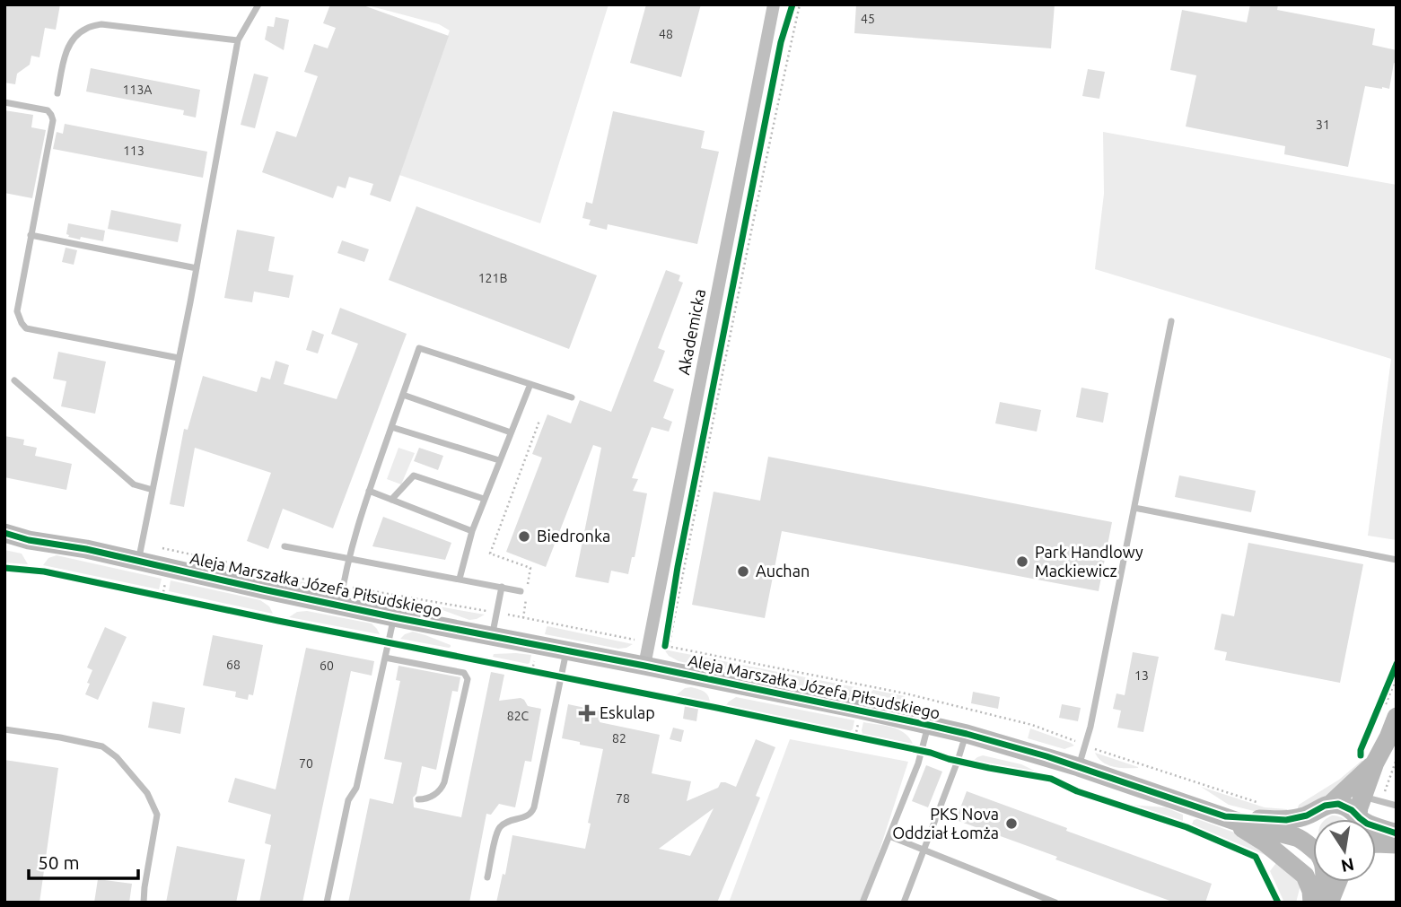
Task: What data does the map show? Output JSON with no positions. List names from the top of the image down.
{
  "streets": {
    "street": ["Akademicka", "Aleja Marszałka Józefa Piłsudskiego"]
  },
  "crossings": [
    ["Akademicka", "Aleja Marszałka Józefa Piłsudskiego"]
  ],
  "places": {
    "other": [
      "Biedronka",
      "Park Handlowy Mackiewicz",
      "Auchan",
      "PKS Nova Oddział Łomża"
    ],
    "health": ["Eskulap"]
  },
  "house_numbers": [
    "45",
    "48",
    "113A",
    "31",
    "113",
    "121B",
    "68",
    "60",
    "13",
    "82C",
    "82",
    "70",
    "78"
  ],
  "scale_bar": "50 m",
  "north": "bottom"
}
